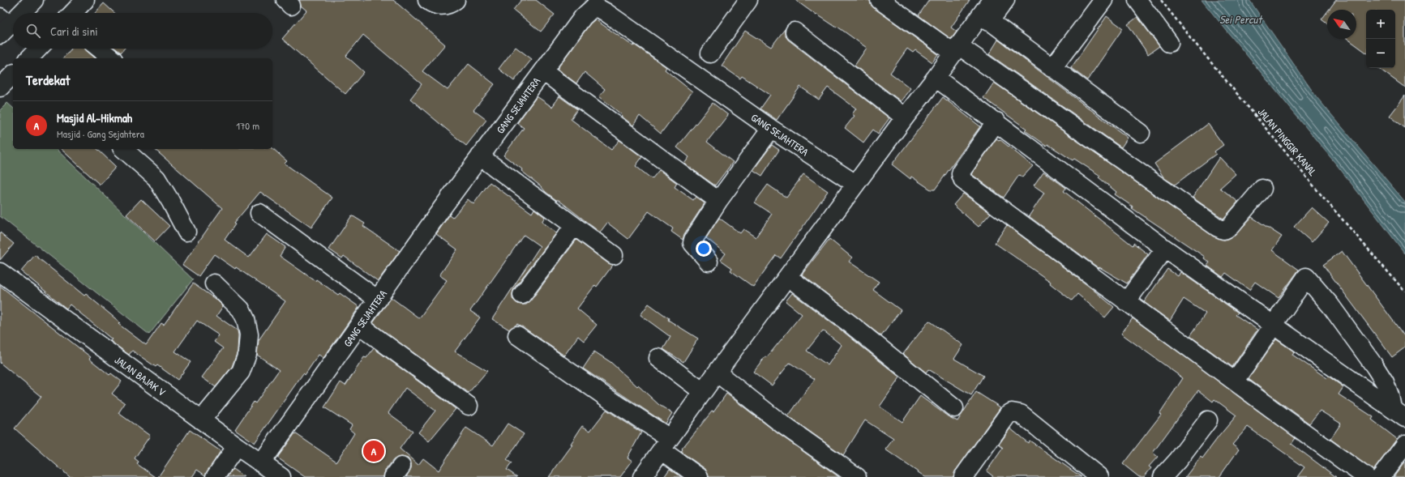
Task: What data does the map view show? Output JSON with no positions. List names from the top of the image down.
{
  "streets": {
    "main road": ["GANG SEJAHTERA", "JALAN BAJAK V"],
    "path": ["JALAN PINGGIR KANAL"]
  },
  "crossings": [
    ["GANG SEJAHTERA", "JALAN BAJAK V"]
  ],
  "water": ["Sei Percut"],
  "north": "top left",
  "page": {
    "map_buttons": ["+", "−"],
    "search": "Cari di sini",
    "heading": "Terdekat",
    "list": [
      {
        "mark": "A",
        "name": "Masjid Al-Hikmah",
        "note": "Masjid · Gang Sejahtera",
        "value": "170 m"
      }
    ],
    "pins": "A"
  }
}
